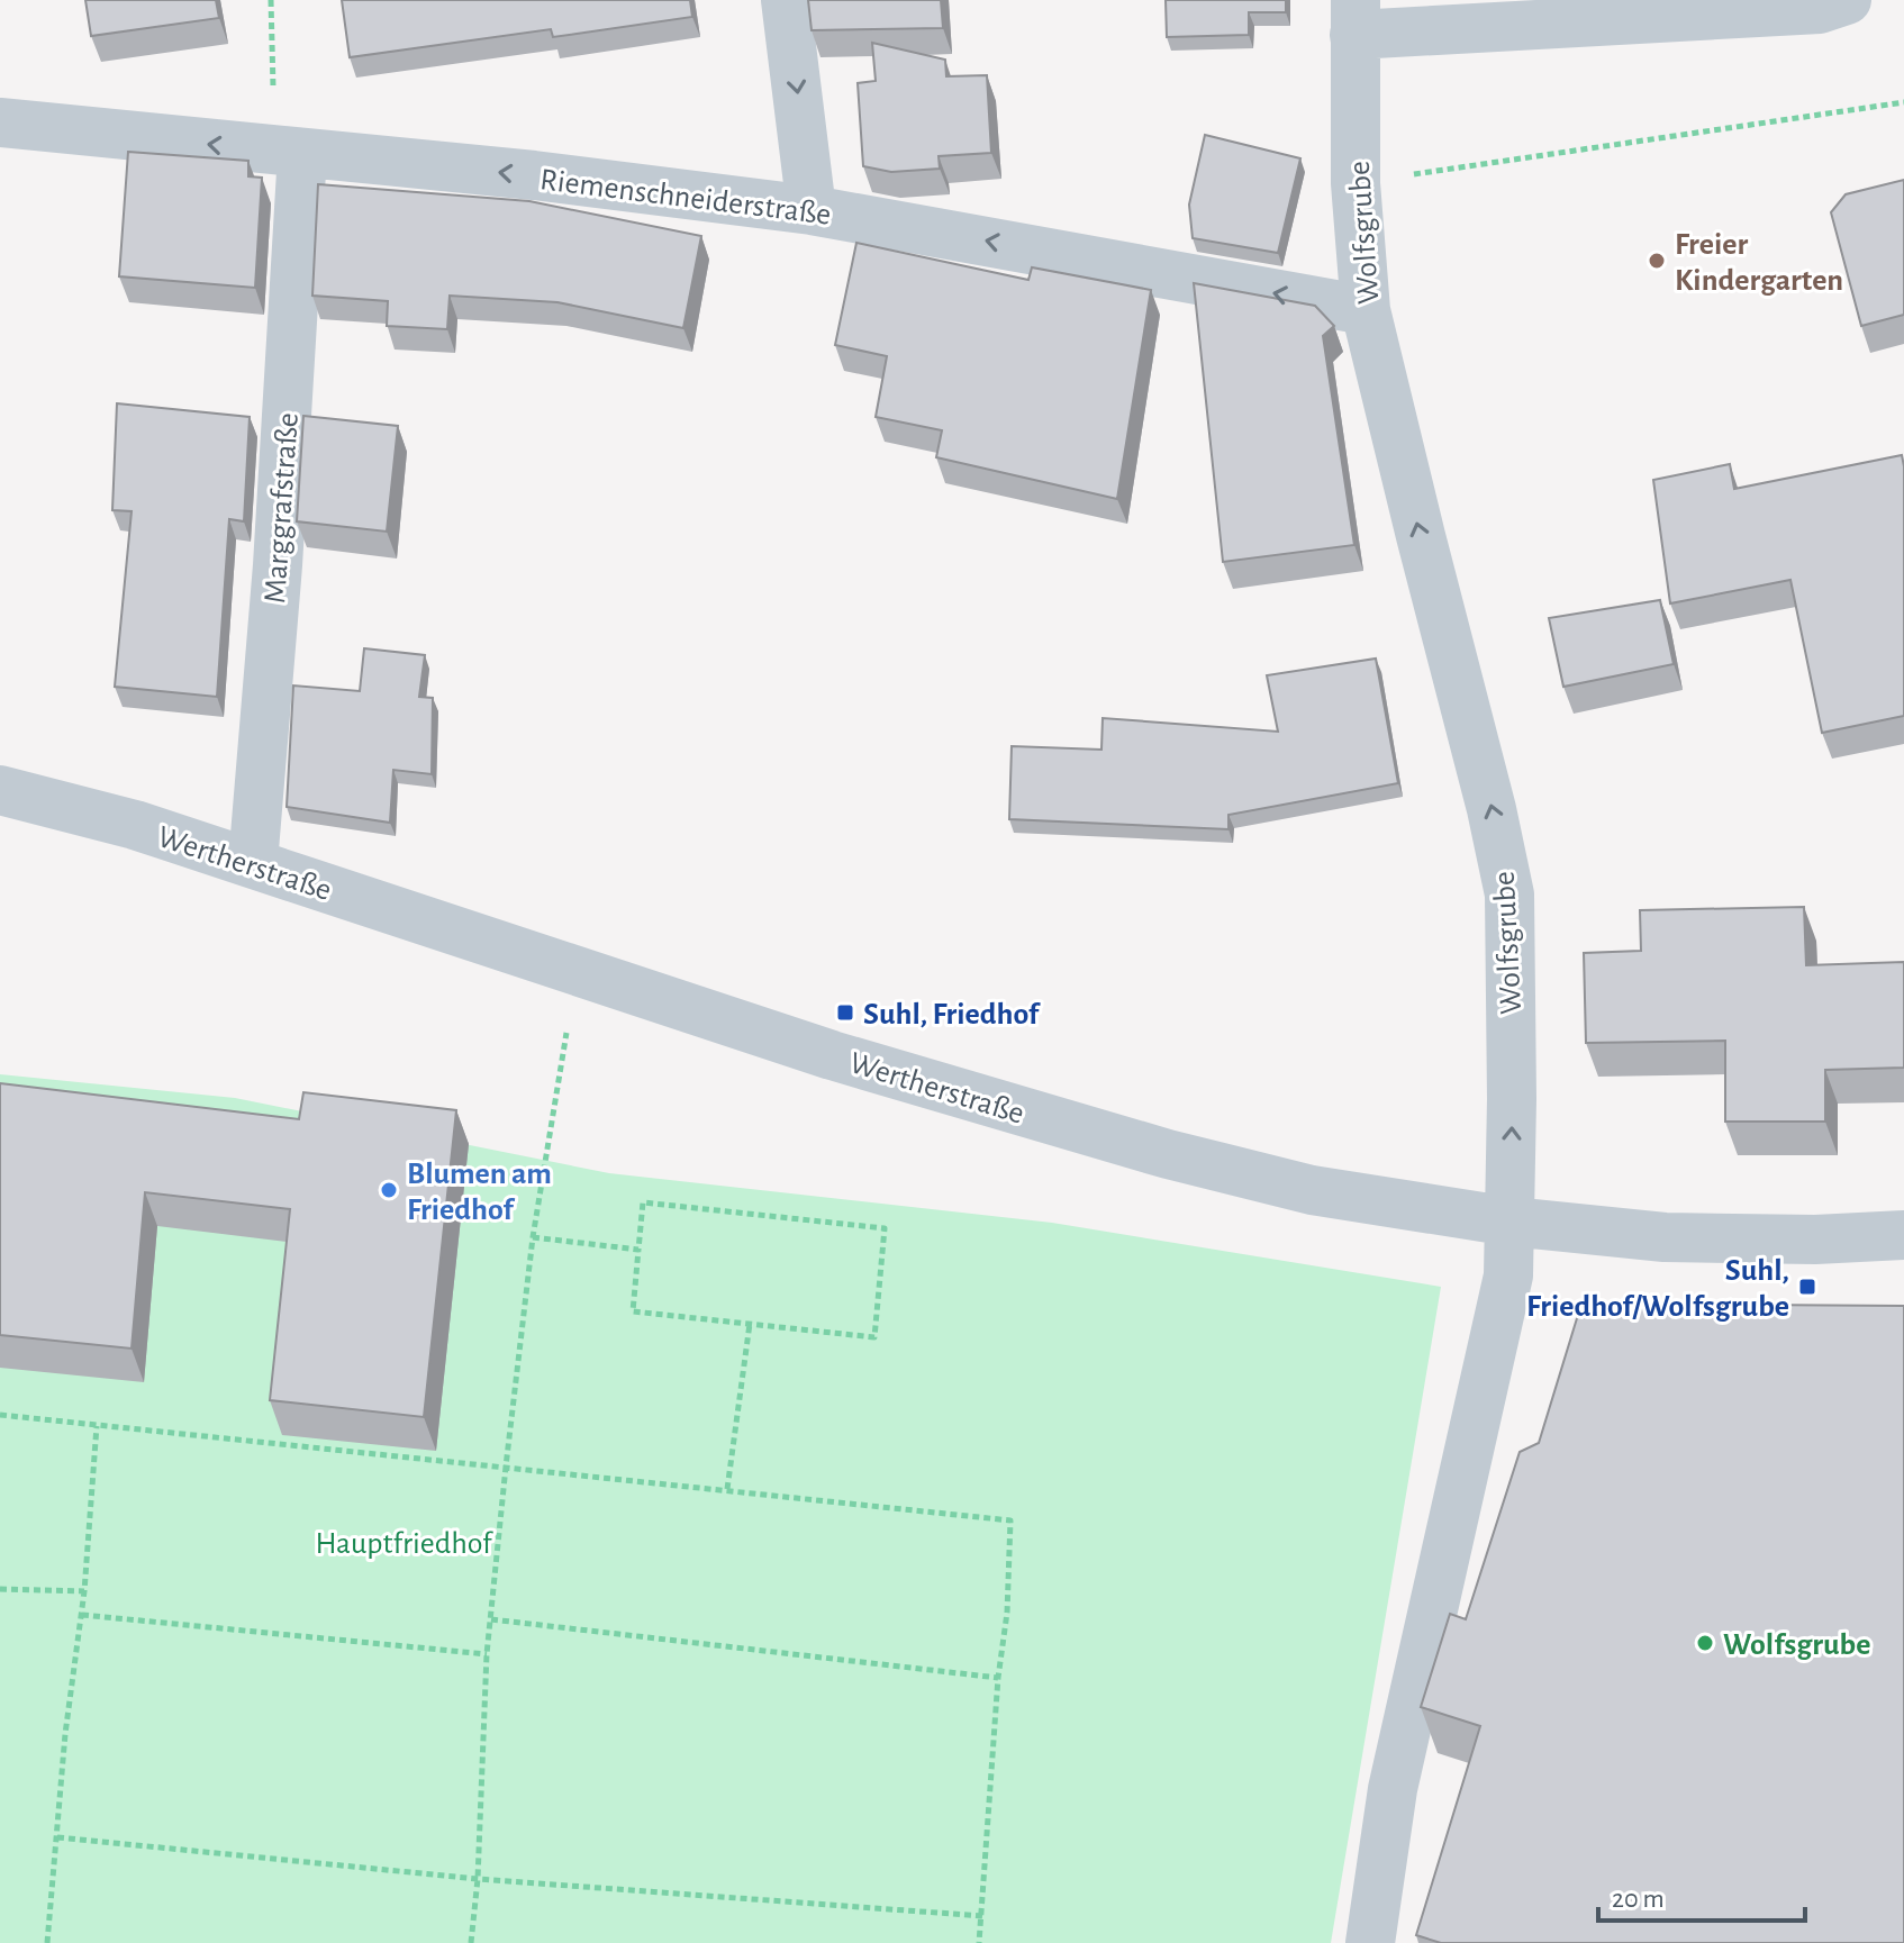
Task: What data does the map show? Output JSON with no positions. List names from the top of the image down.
{
  "streets": {
    "street": [
      "Riemenschneiderstraße",
      "Wolfsgrube",
      "Marggrafstraße",
      "Wertherstraße"
    ]
  },
  "crossings": [
    ["Riemenschneiderstraße", "Wolfsgrube"],
    ["Riemenschneiderstraße", "Marggrafstraße"],
    ["Wolfsgrube", "Wertherstraße"],
    ["Marggrafstraße", "Wertherstraße"]
  ],
  "one_way": ["Riemenschneiderstraße", "Wolfsgrube"],
  "parks": ["Hauptfriedhof"],
  "places": {
    "other": ["Freier Kindergarten", "Blumen am Friedhof", "Wolfsgrube"],
    "transit": ["Suhl, Friedhof", "Suhl, Friedhof/Wolfsgrube"]
  },
  "scale_bar": "20 m"
}
